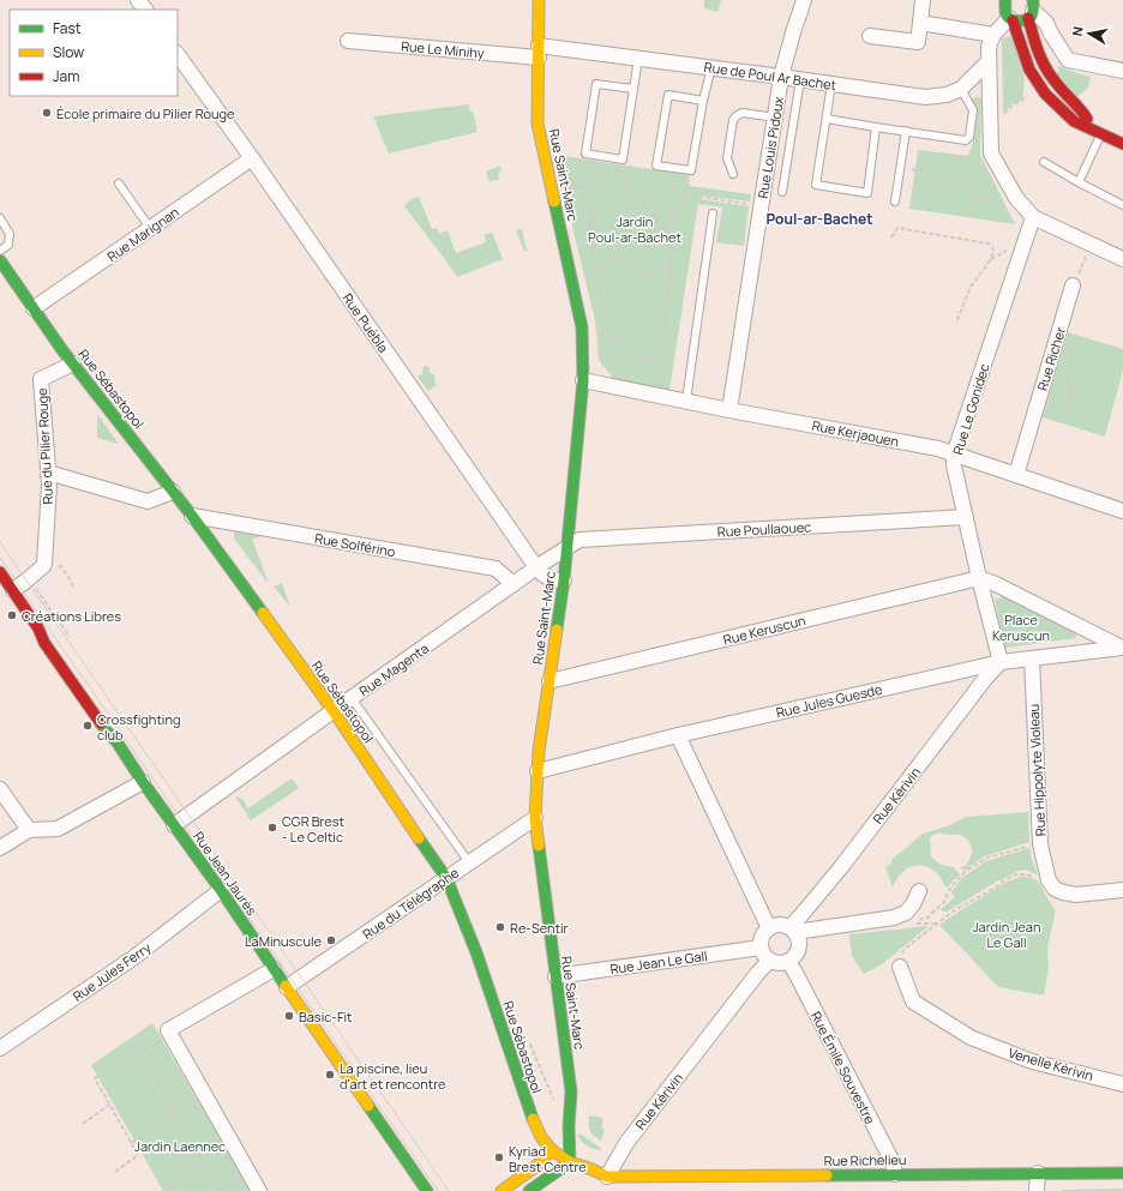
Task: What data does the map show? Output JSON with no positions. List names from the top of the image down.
{
  "streets": {
    "street": [
      "Rue Le Minihy",
      "Rue de Poul Ar Bachet",
      "Rue Louis Pidoux",
      "Rue Saint-Marc",
      "Rue Marignan",
      "Rue Puébla",
      "Rue Richer",
      "Rue Sébastopol",
      "Rue Le Gonidec",
      "Rue Kerjaouen",
      "Rue du Pilier Rouge",
      "Rue Poullaouec",
      "Rue Solférino",
      "Rue Keruscun",
      "Rue Magenta",
      "Rue Jules Guesde",
      "Rue Hippolyte Violeau",
      "Rue Kérivin",
      "Rue Jean Jaurès",
      "Rue du Télégraphe",
      "Rue Jean Le Gall",
      "Rue Jules Ferry",
      "Venelle Kérivin",
      "Rue Émile Souvestre",
      "Rue Richelieu"
    ]
  },
  "crossings": [
    ["Rue Le Minihy", "Rue de Poul Ar Bachet"],
    ["Rue Le Minihy", "Rue Saint-Marc"],
    ["Rue de Poul Ar Bachet", "Rue Louis Pidoux"],
    ["Rue de Poul Ar Bachet", "Rue Saint-Marc"],
    ["Rue Louis Pidoux", "Rue Kerjaouen"],
    ["Rue Saint-Marc", "Rue Puébla"],
    ["Rue Saint-Marc", "Rue Sébastopol"],
    ["Rue Saint-Marc", "Rue Kerjaouen"],
    ["Rue Saint-Marc", "Rue Poullaouec"],
    ["Rue Saint-Marc", "Rue Keruscun"],
    ["Rue Saint-Marc", "Rue Magenta"],
    ["Rue Saint-Marc", "Rue Jules Guesde"],
    ["Rue Saint-Marc", "Rue du Télégraphe"],
    ["Rue Saint-Marc", "Rue Jean Le Gall"],
    ["Rue Marignan", "Rue Puébla"],
    ["Rue Marignan", "Rue Sébastopol"],
    ["Rue Puébla", "Rue Magenta"],
    ["Rue Richer", "Rue Kerjaouen"],
    ["Rue Sébastopol", "Rue du Pilier Rouge"],
    ["Rue Sébastopol", "Rue Solférino"],
    ["Rue Sébastopol", "Rue Magenta"],
    ["Rue Sébastopol", "Rue Kérivin"],
    ["Rue Sébastopol", "Rue du Télégraphe"],
    ["Rue Sébastopol", "Rue Richelieu"],
    ["Rue Le Gonidec", "Rue Kerjaouen"],
    ["Rue Le Gonidec", "Rue Poullaouec"],
    ["Rue Le Gonidec", "Rue Keruscun"],
    ["Rue Le Gonidec", "Rue Jules Guesde"],
    ["Rue Le Gonidec", "Rue Kérivin"],
    ["Rue du Pilier Rouge", "Rue Jean Jaurès"],
    ["Rue Poullaouec", "Rue Magenta"],
    ["Rue Solférino", "Rue Magenta"],
    ["Rue Magenta", "Rue Jean Jaurès"],
    ["Rue Jules Guesde", "Rue Hippolyte Violeau"],
    ["Rue Jules Guesde", "Rue Kérivin"],
    ["Rue Kérivin", "Rue Jean Le Gall"],
    ["Rue Kérivin", "Rue Émile Souvestre"],
    ["Rue Kérivin", "Rue Richelieu"],
    ["Rue Jean Jaurès", "Rue du Télégraphe"],
    ["Rue Jean Jaurès", "Rue Jules Ferry"],
    ["Rue Jean Le Gall", "Rue Émile Souvestre"],
    ["Rue Émile Souvestre", "Rue Richelieu"]
  ],
  "districts": ["Poul-ar-Bachet"],
  "parks": [
    "Jardin Poul-ar-Bachet",
    "Place Keruscun",
    "Jardin Jean Le Gall",
    "Jardin Laennec"
  ],
  "places": [
    "École primaire du Pilier Rouge",
    "Créations Libres",
    "Crossfighting club",
    "CGR Brest - Le Celtic",
    "Re-Sentir",
    "LaMinuscule",
    "Basic-Fit",
    "La piscine, lieu d'art et rencontre",
    "Kyriad Brest Centre"
  ],
  "legend": ["Fast", "Slow", "Jam"],
  "north": "left"
}
